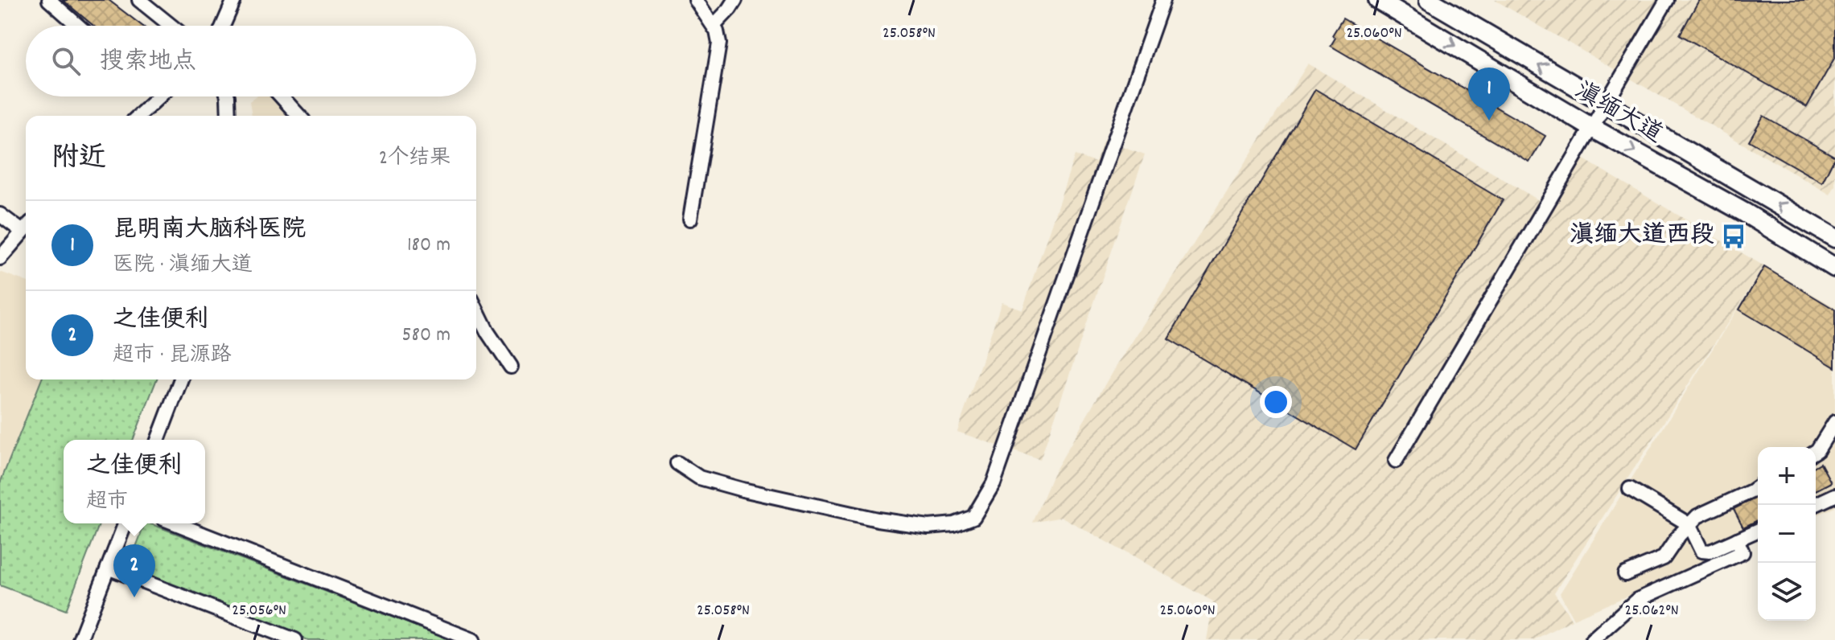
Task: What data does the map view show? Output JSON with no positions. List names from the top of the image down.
{
  "streets": {
    "main road": ["滇缅大道"]
  },
  "places": {
    "bus stop": ["滇缅大道西段"]
  },
  "page": {
    "search": "搜索地点",
    "pins": ["1", "2"],
    "heading": ["附近", "2个结果"],
    "list": [
      {
        "mark": "1",
        "name": "昆明南大脑科医院",
        "note": "医院 · 滇缅大道",
        "value": "180 m"
      },
      {
        "mark": "2",
        "name": "之佳便利",
        "note": "超市 · 昆源路",
        "value": "580 m"
      }
    ],
    "popup": ["之佳便利", "超市"],
    "map_buttons": ["+", "−"]
  },
  "coordinates": [
    "25.058°N",
    "25.060°N",
    "25.056°N",
    "25.062°N"
  ]
}
